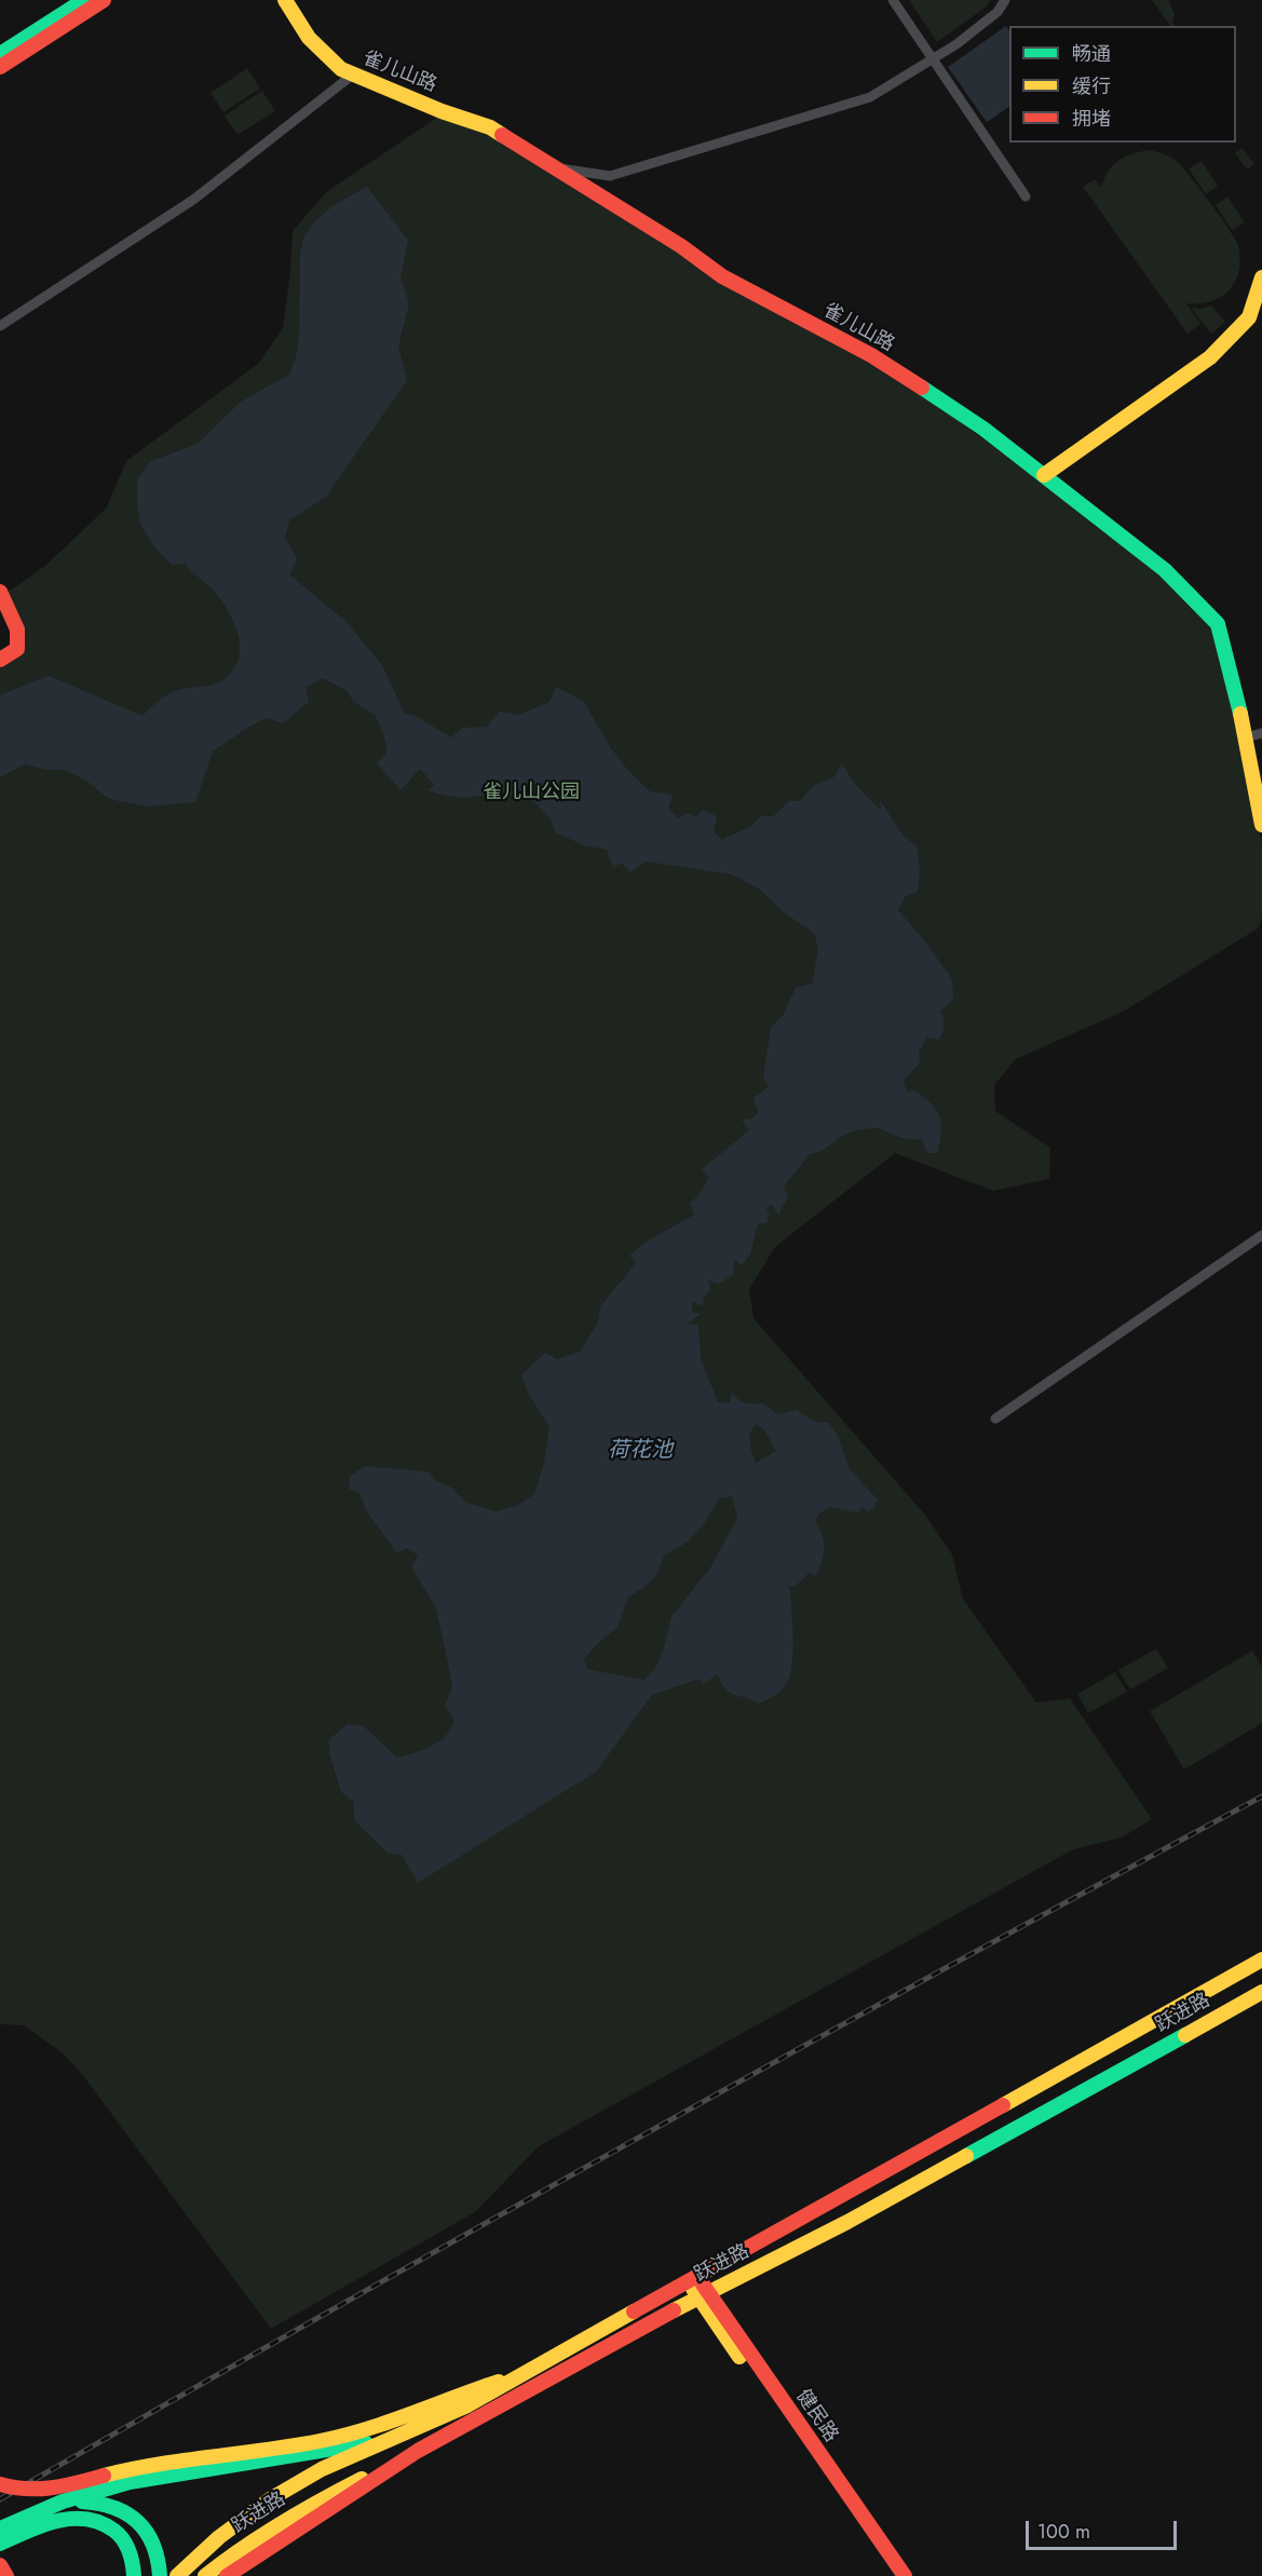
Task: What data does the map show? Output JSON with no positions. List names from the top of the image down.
{
  "streets": {
    "main road": ["雀儿山路", "跃进路", "健民路"]
  },
  "crossings": [
    ["跃进路", "健民路"]
  ],
  "water": ["荷花池"],
  "parks": ["雀儿山公园"],
  "legend": ["畅通", "缓行", "拥堵"],
  "scale_bar": "100 m"
}
